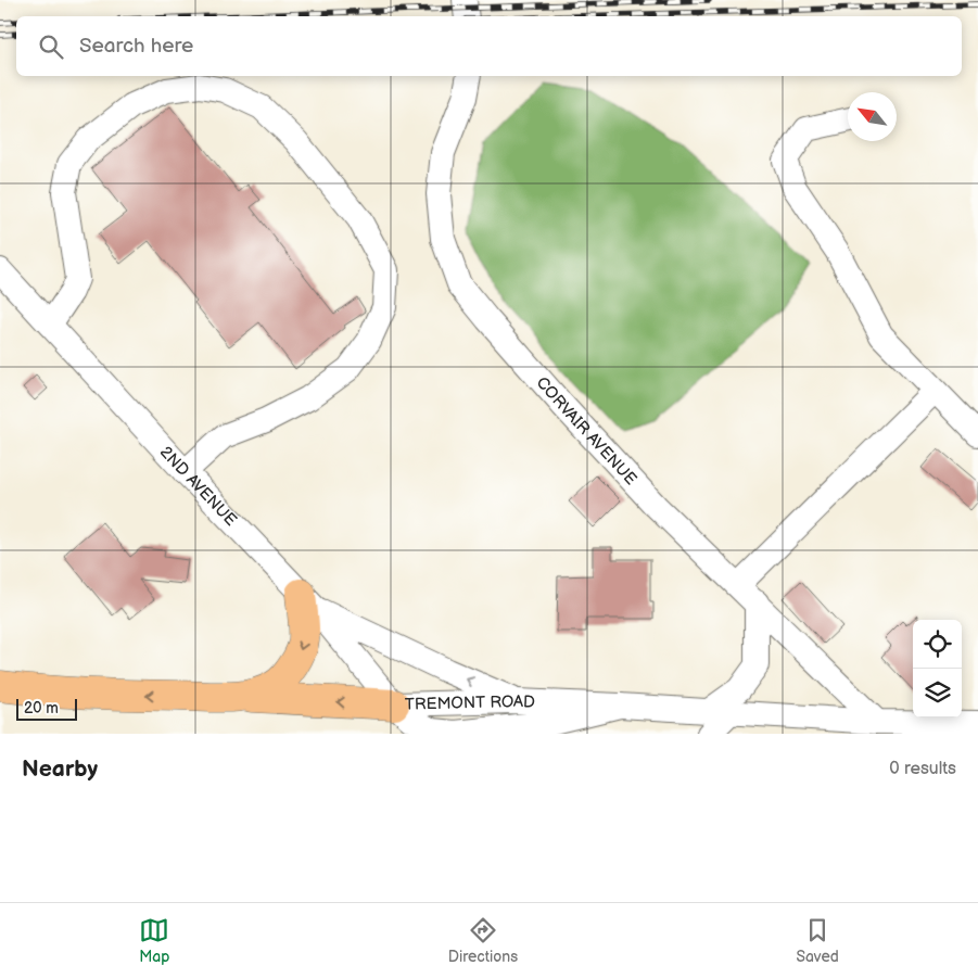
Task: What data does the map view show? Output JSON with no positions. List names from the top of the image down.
{
  "streets": {
    "street": ["CORVAIR AVENUE", "2ND AVENUE", "TREMONT ROAD"]
  },
  "crossings": [
    ["CORVAIR AVENUE", "TREMONT ROAD"],
    ["2ND AVENUE", "TREMONT ROAD"]
  ],
  "scale_bar": "20 m",
  "north": "top left",
  "page": {
    "search": "Search here",
    "scale": "20 m",
    "heading": ["Nearby", "0 results"],
    "nav": ["Map", "Directions", "Saved"]
  }
}
